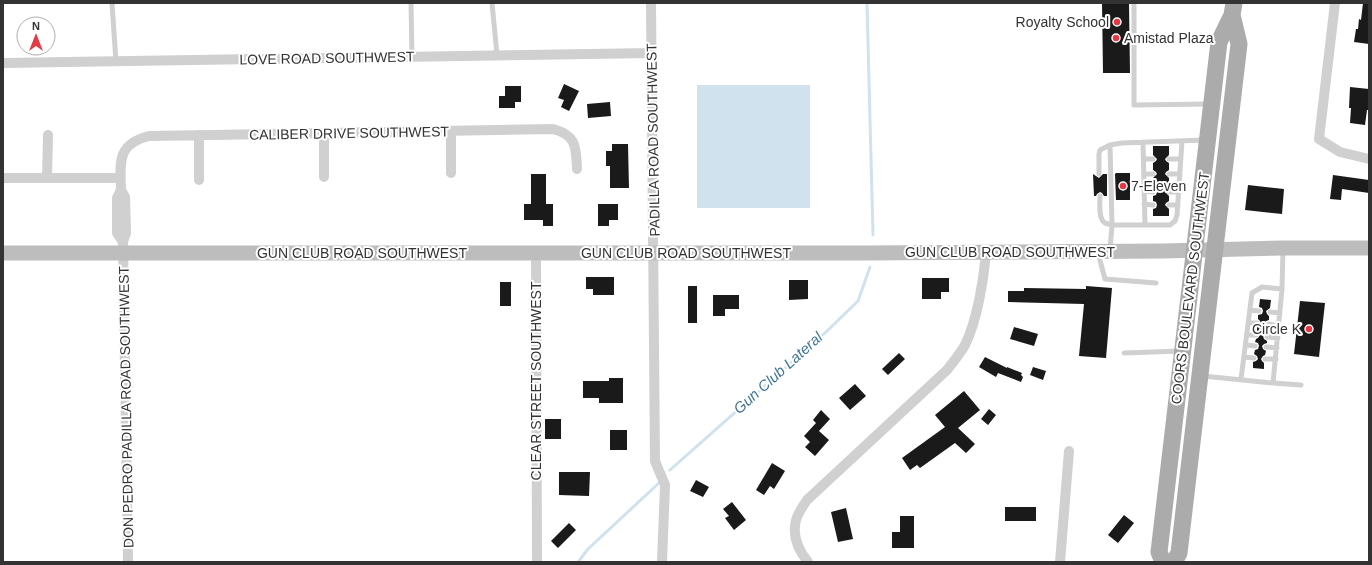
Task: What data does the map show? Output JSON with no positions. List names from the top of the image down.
{
  "streets": {
    "main road": ["COORS BOULEVARD SOUTHWEST"],
    "street": [
      "LOVE ROAD SOUTHWEST",
      "CALIBER DRIVE SOUTHWEST",
      "PADILLA ROAD SOUTHWEST",
      "GUN CLUB ROAD SOUTHWEST",
      "CLEAR STREET SOUTHWEST",
      "DON PEDRO PADILLA ROAD SOUTHWEST"
    ]
  },
  "crossings": [
    ["LOVE ROAD SOUTHWEST", "PADILLA ROAD SOUTHWEST"],
    ["CALIBER DRIVE SOUTHWEST", "GUN CLUB ROAD SOUTHWEST"],
    ["CALIBER DRIVE SOUTHWEST", "DON PEDRO PADILLA ROAD SOUTHWEST"],
    ["PADILLA ROAD SOUTHWEST", "GUN CLUB ROAD SOUTHWEST"],
    ["GUN CLUB ROAD SOUTHWEST", "COORS BOULEVARD SOUTHWEST"],
    ["GUN CLUB ROAD SOUTHWEST", "CLEAR STREET SOUTHWEST"],
    ["GUN CLUB ROAD SOUTHWEST", "DON PEDRO PADILLA ROAD SOUTHWEST"]
  ],
  "water": ["Gun Club Lateral"],
  "places": [
    "Royalty School",
    "Amistad Plaza",
    "7-Eleven",
    "Circle K"
  ],
  "north": "top"
}
